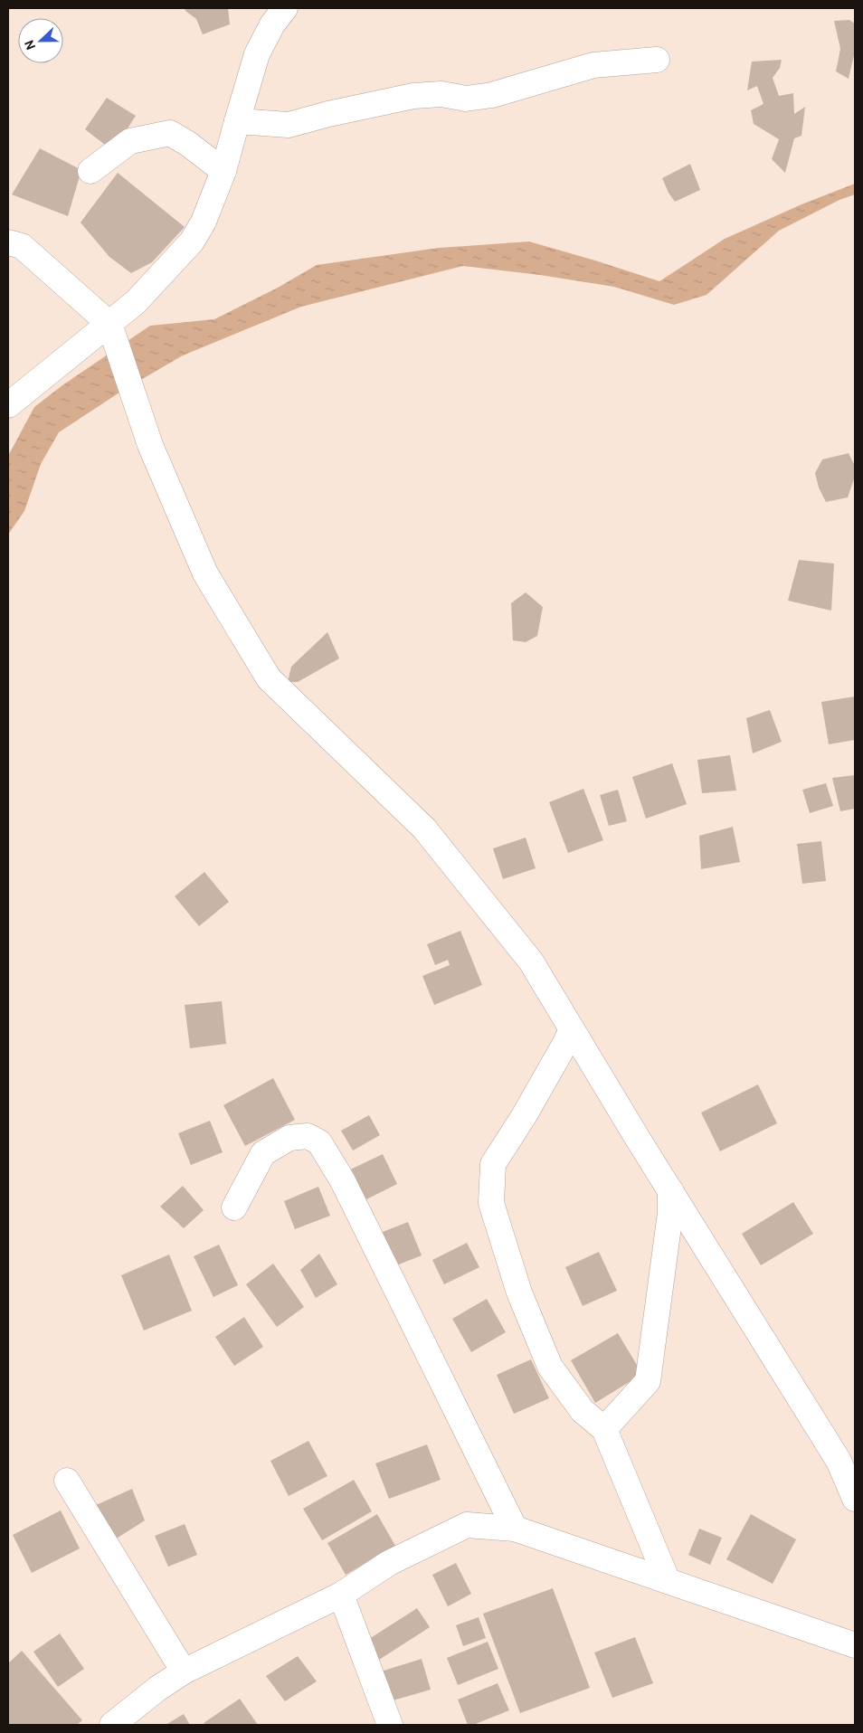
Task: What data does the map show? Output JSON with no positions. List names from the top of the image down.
{
  "north": "left"
}
